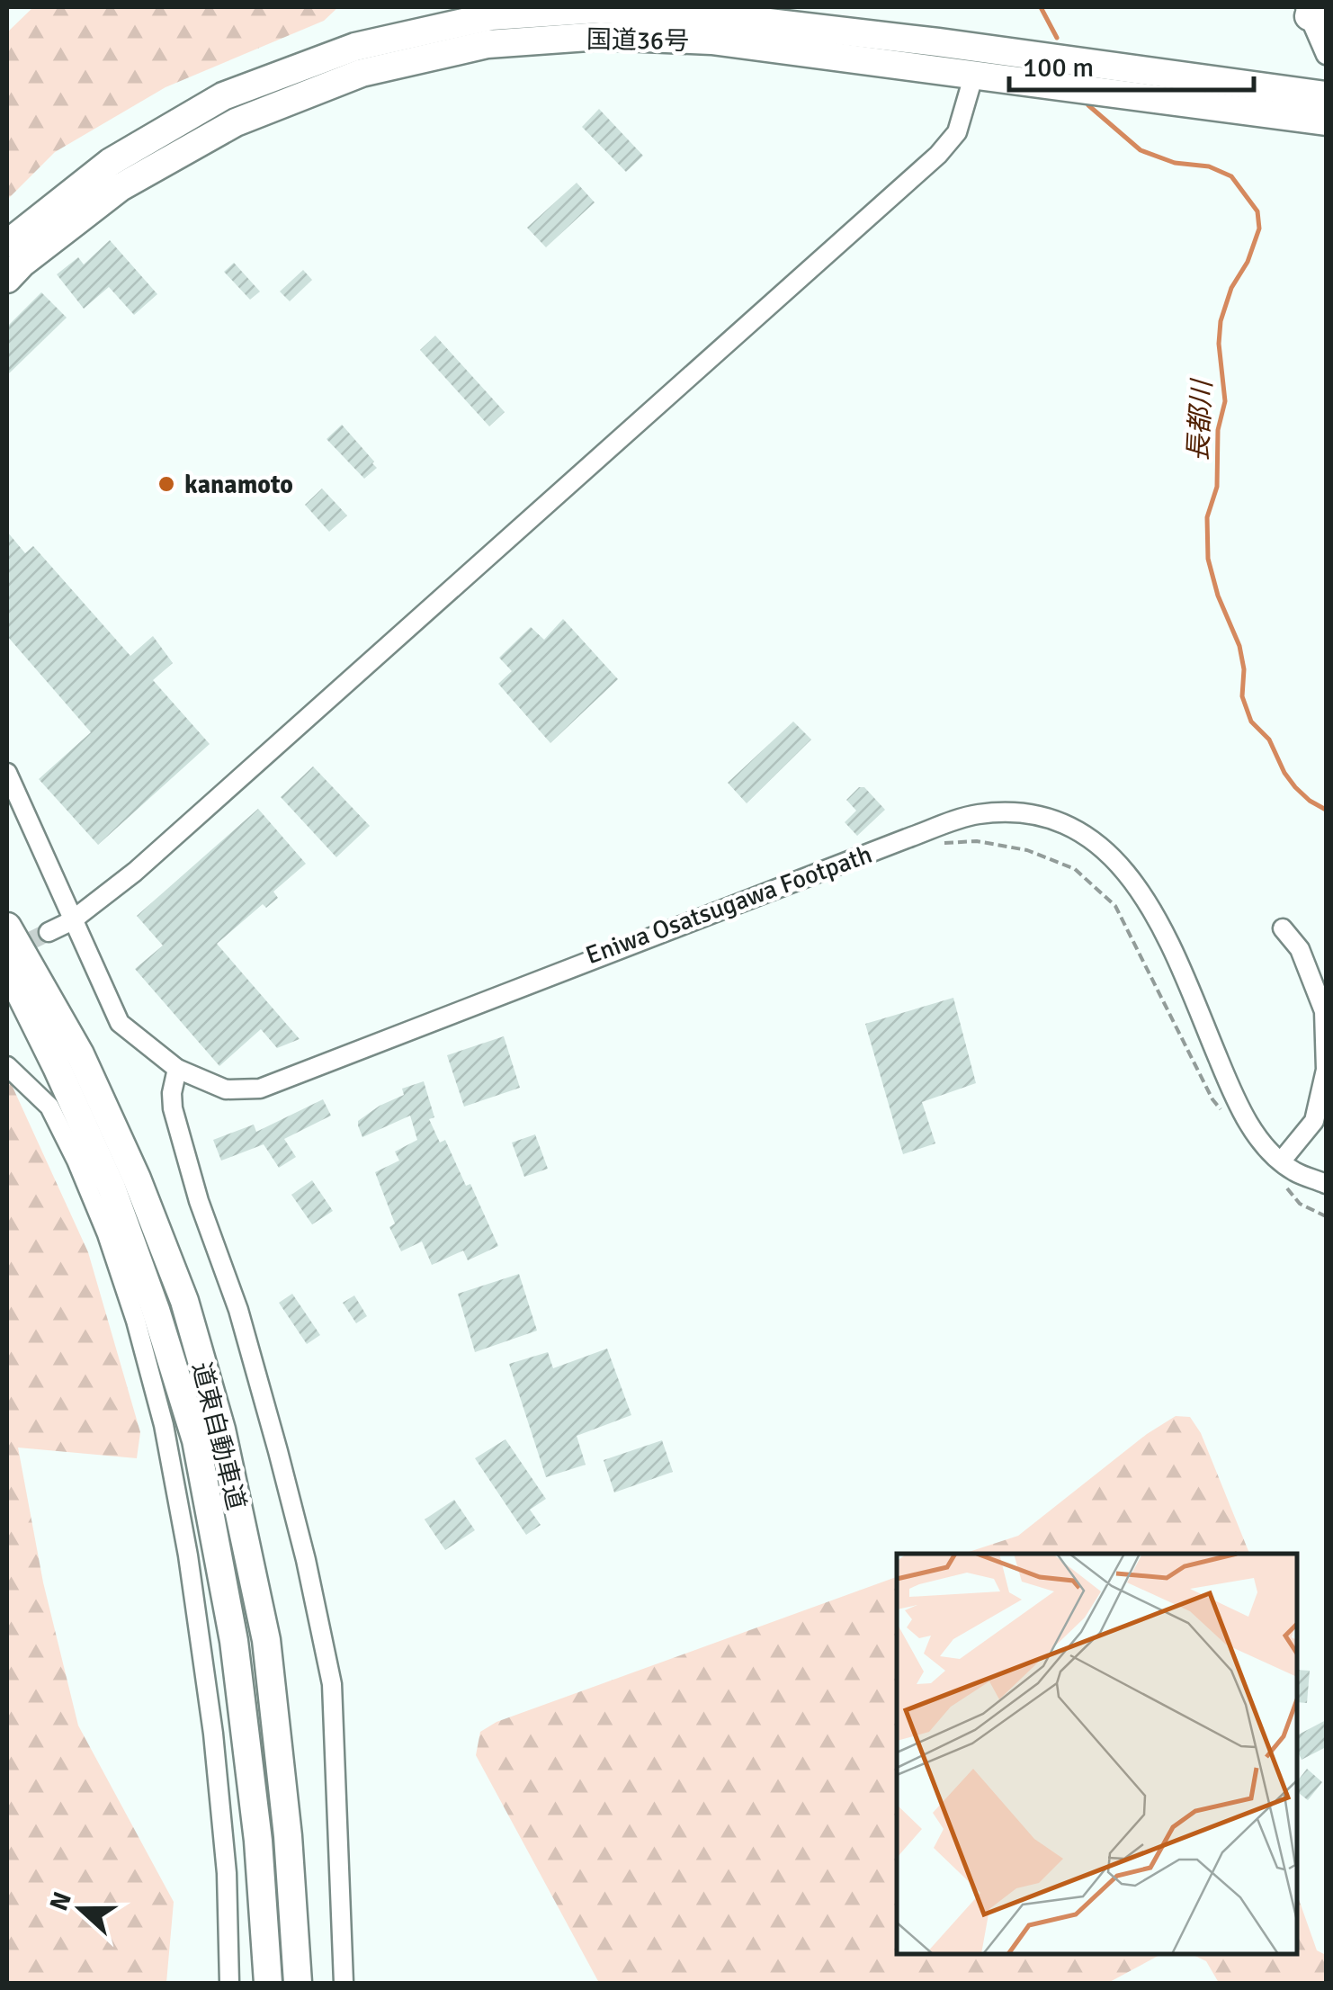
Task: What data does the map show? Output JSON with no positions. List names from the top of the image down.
{
  "streets": {
    "highway": ["国道36号", "道東自動車道"]
  },
  "water": ["長都川"],
  "places": ["kanamoto"],
  "scale_bar": "100 m",
  "north": "left"
}
